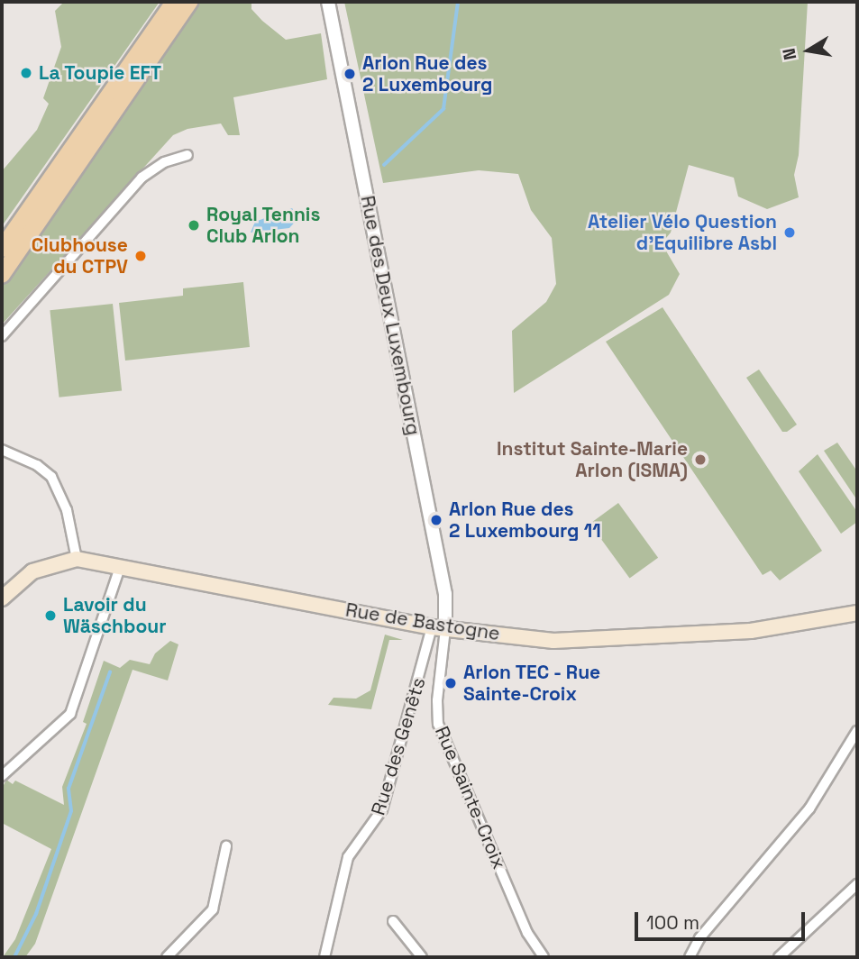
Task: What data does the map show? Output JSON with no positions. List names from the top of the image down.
{
  "streets": {
    "main road": ["Rue de Bastogne"],
    "street": ["Rue des Deux Luxembourg", "Rue des Genêts", "Rue Sainte-Croix"]
  },
  "crossings": [
    ["Rue des Deux Luxembourg", "Rue de Bastogne"],
    ["Rue des Deux Luxembourg", "Rue des Genêts"],
    ["Rue des Deux Luxembourg", "Rue Sainte-Croix"],
    ["Rue de Bastogne", "Rue des Genêts"],
    ["Rue de Bastogne", "Rue Sainte-Croix"],
    ["Rue des Genêts", "Rue Sainte-Croix"]
  ],
  "places": [
    "La Toupie EFT",
    "Arlon Rue des 2 Luxembourg",
    "Royal Tennis Club Arlon",
    "Atelier Vélo Question d'Equilibre Asbl",
    "Clubhouse du CTPV",
    "Institut Sainte-Marie Arlon (ISMA)",
    "Arlon Rue des 2 Luxembourg 11",
    "Lavoir du Wäschbour",
    "Arlon TEC - Rue Sainte-Croix"
  ],
  "scale_bar": "100 m",
  "north": "left"
}
